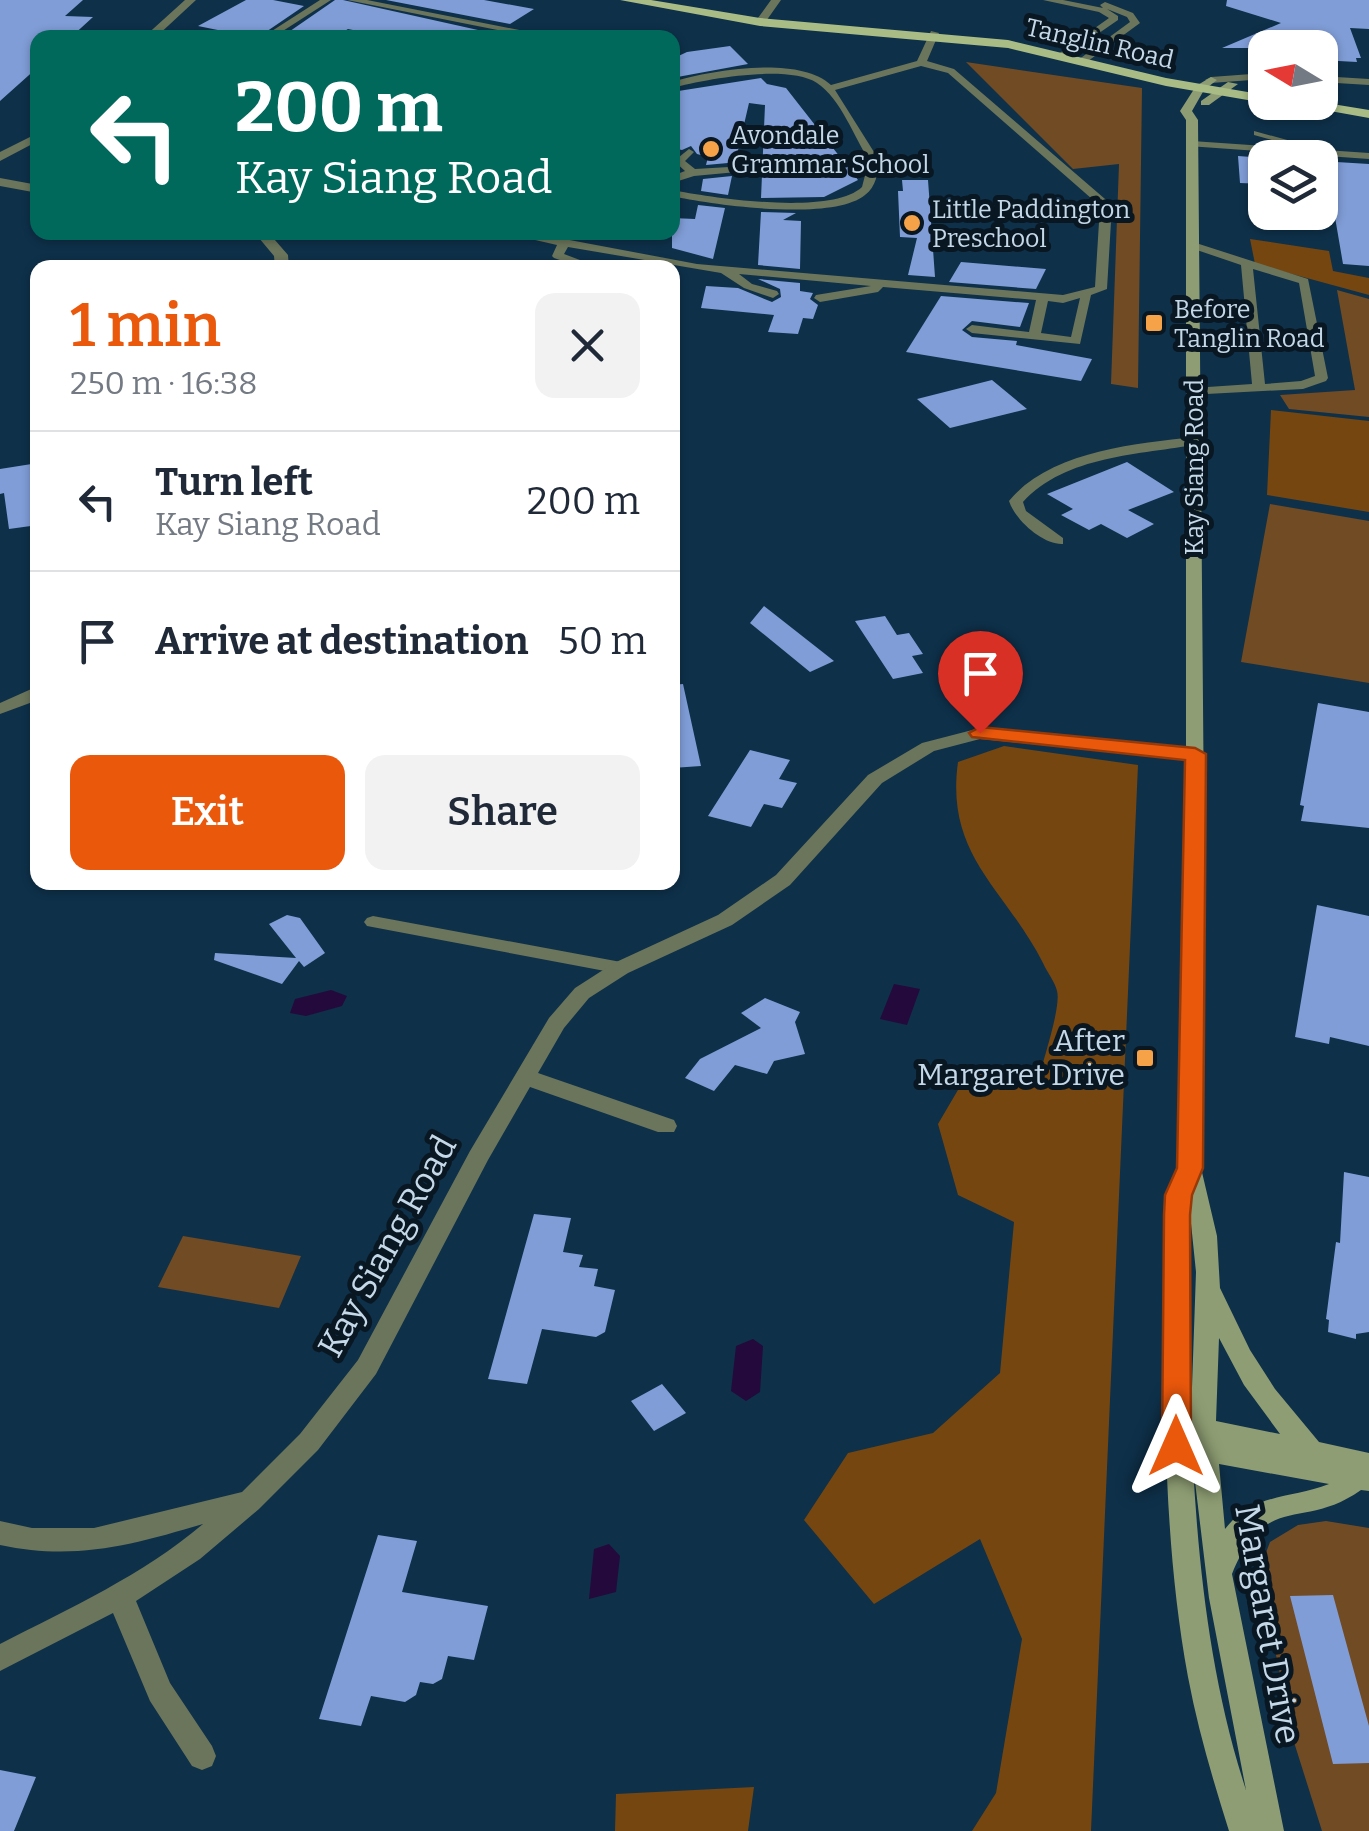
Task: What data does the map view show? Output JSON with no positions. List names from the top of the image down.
{
  "streets": {
    "main road": ["Tanglin Road"],
    "street": ["Kay Siang Road", "Margaret Drive"]
  },
  "crossings": [
    ["Kay Siang Road", "Margaret Drive"]
  ],
  "places": {
    "other": ["Avondale Grammar School", "Little Paddington Preschool"],
    "transit": ["Before Tanglin Road", "After Margaret Drive"]
  },
  "north": "left",
  "page": {
    "turn": ["200 m", "Kay Siang Road"],
    "heading": ["1 min", "250 m · 16:38"],
    "list": [
      {
        "name": "Turn left",
        "note": "Kay Siang Road",
        "value": "200 m"
      },
      {
        "name": "Arrive at destination",
        "value": "50 m"
      }
    ],
    "buttons": ["Exit", "Share"]
  }
}
